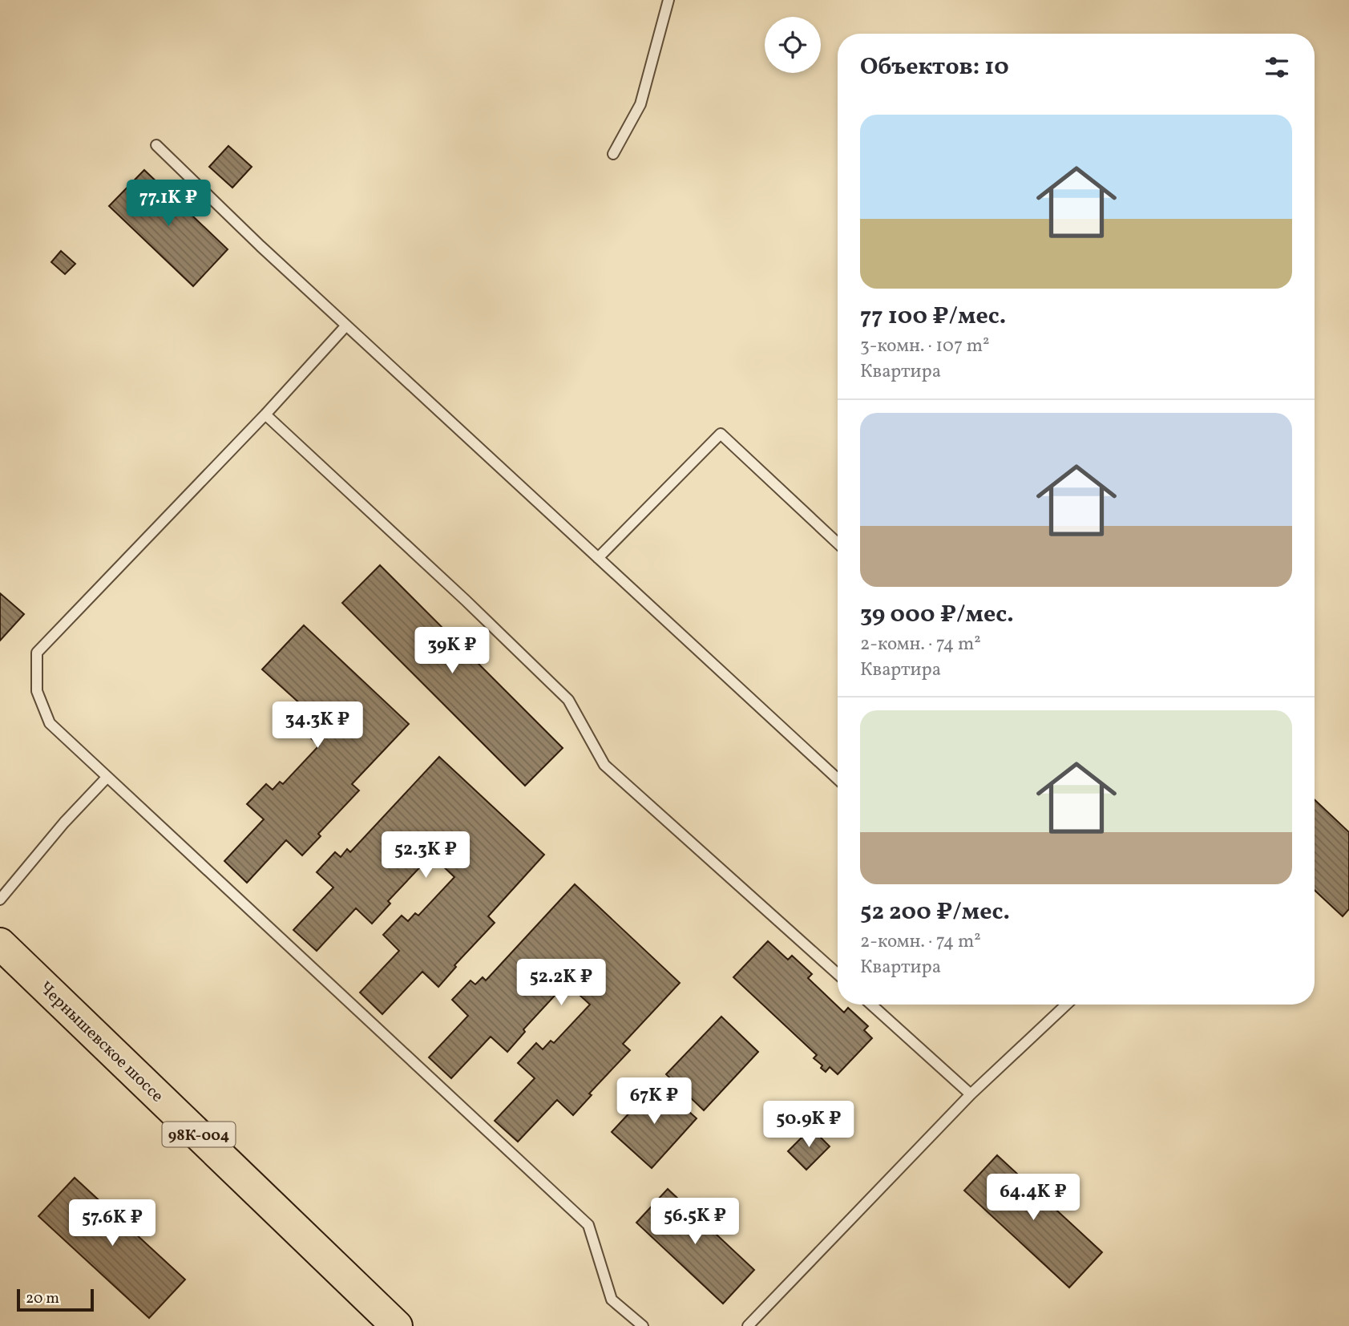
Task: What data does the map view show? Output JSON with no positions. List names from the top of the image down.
{
  "streets": {
    "main road": ["Чернышевское шоссе", "98К-004"]
  },
  "scale_bar": "20 m",
  "page": {
    "heading": "Объектов: 10",
    "list": [
      {
        "name": "77 100 ₽/мес.",
        "note": "3-комн. · 107 m² · Квартира"
      },
      {
        "name": "39 000 ₽/мес.",
        "note": "2-комн. · 74 m² · Квартира"
      },
      {
        "name": "52 200 ₽/мес.",
        "note": "2-комн. · 74 m² · Квартира"
      }
    ],
    "price": [
      "77.1K ₽",
      "39K ₽",
      "34.3K ₽",
      "52.3K ₽",
      "52.2K ₽",
      "67K ₽",
      "50.9K ₽",
      "64.4K ₽",
      "56.5K ₽",
      "57.6K ₽"
    ],
    "scale": "20 m"
  }
}
